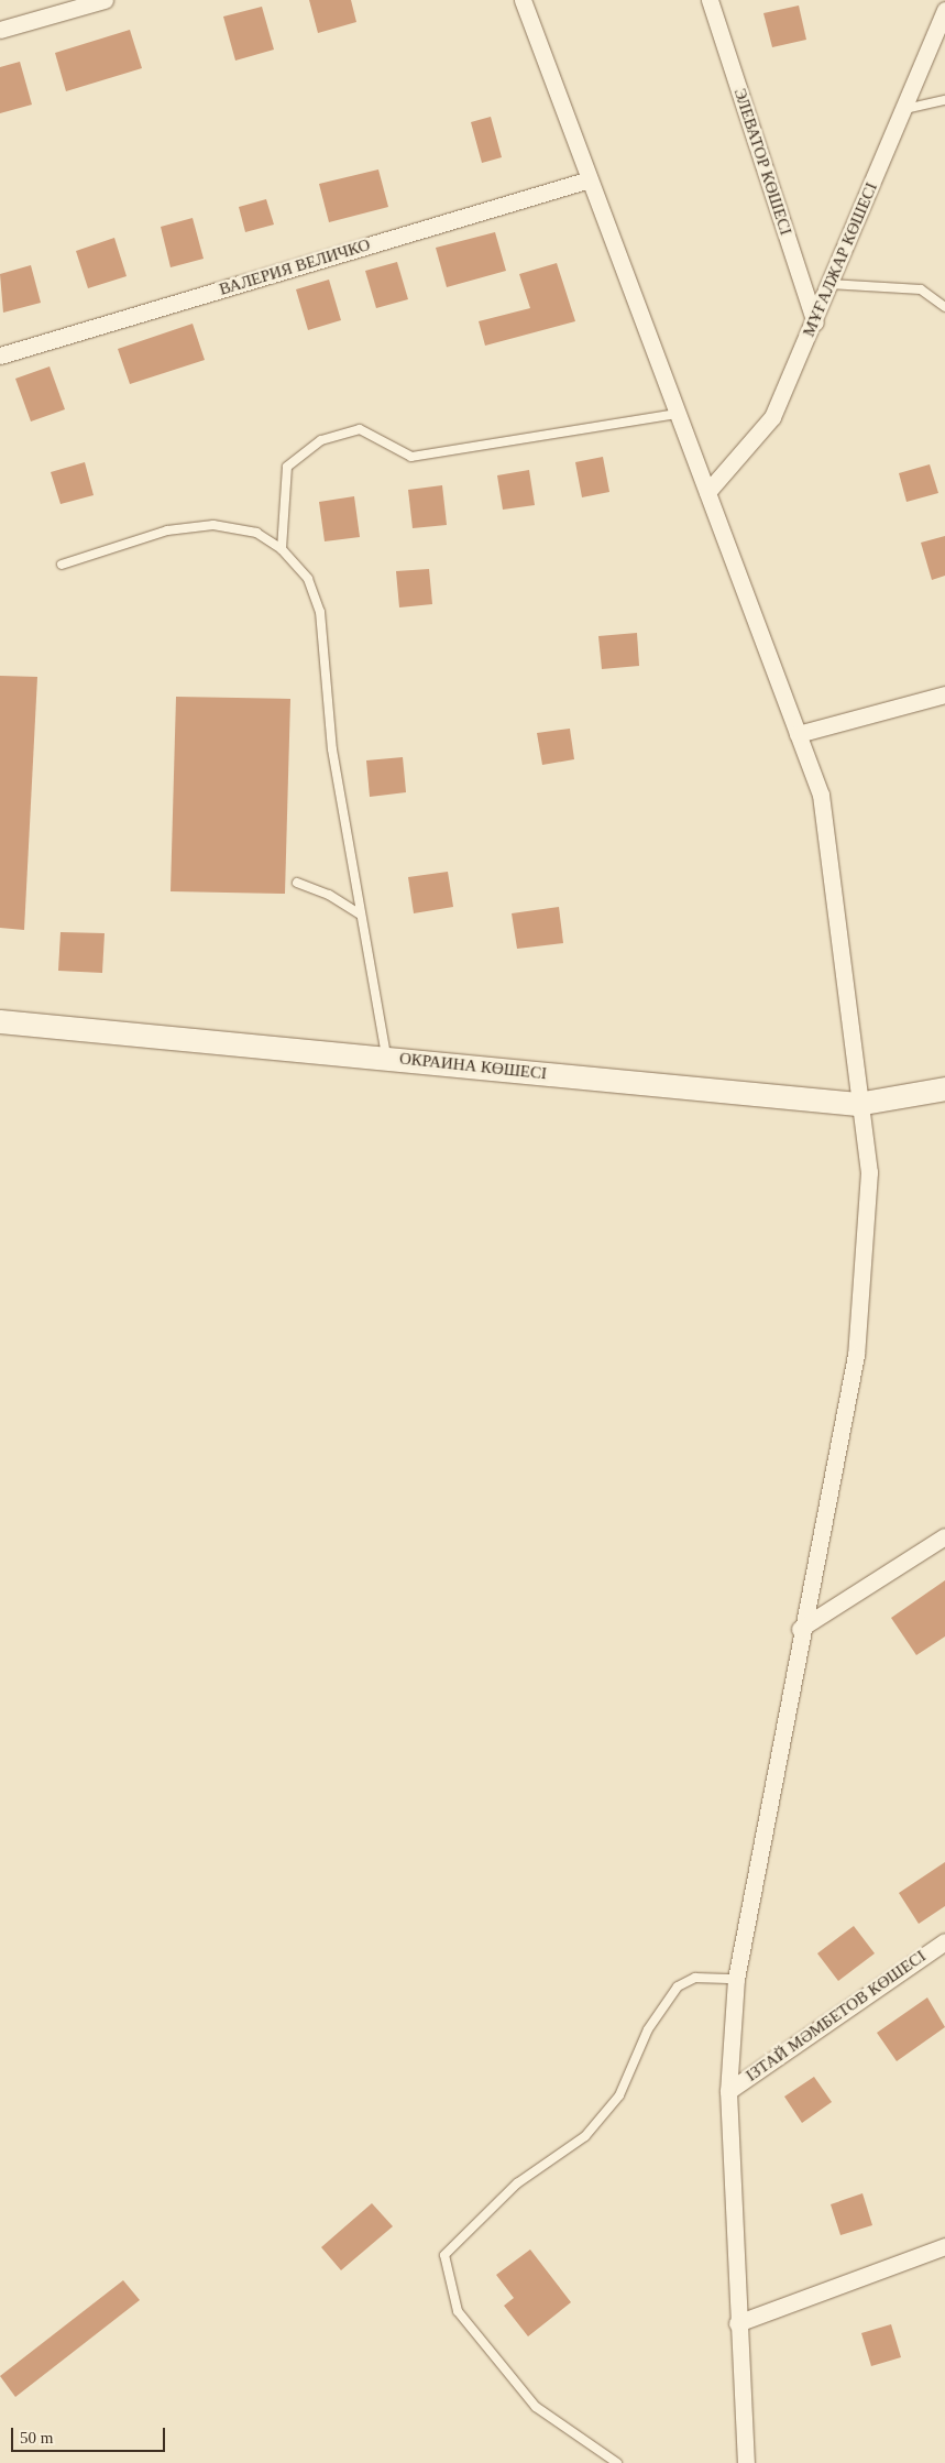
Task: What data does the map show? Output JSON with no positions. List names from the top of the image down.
{
  "streets": {
    "street": [
      "ЭЛЕВАТОР КӨШЕСІ",
      "МҰҒАЛЖАР КӨШЕСІ",
      "ВАЛЕРИЯ ВЕЛИЧКО",
      "ОКРАИНА КӨШЕСІ",
      "ІЗТАЙ МӘМБЕТОВ КӨШЕСІ"
    ]
  },
  "crossings": [
    ["ЭЛЕВАТОР КӨШЕСІ", "МҰҒАЛЖАР КӨШЕСІ"]
  ],
  "scale_bar": "50 m"
}
